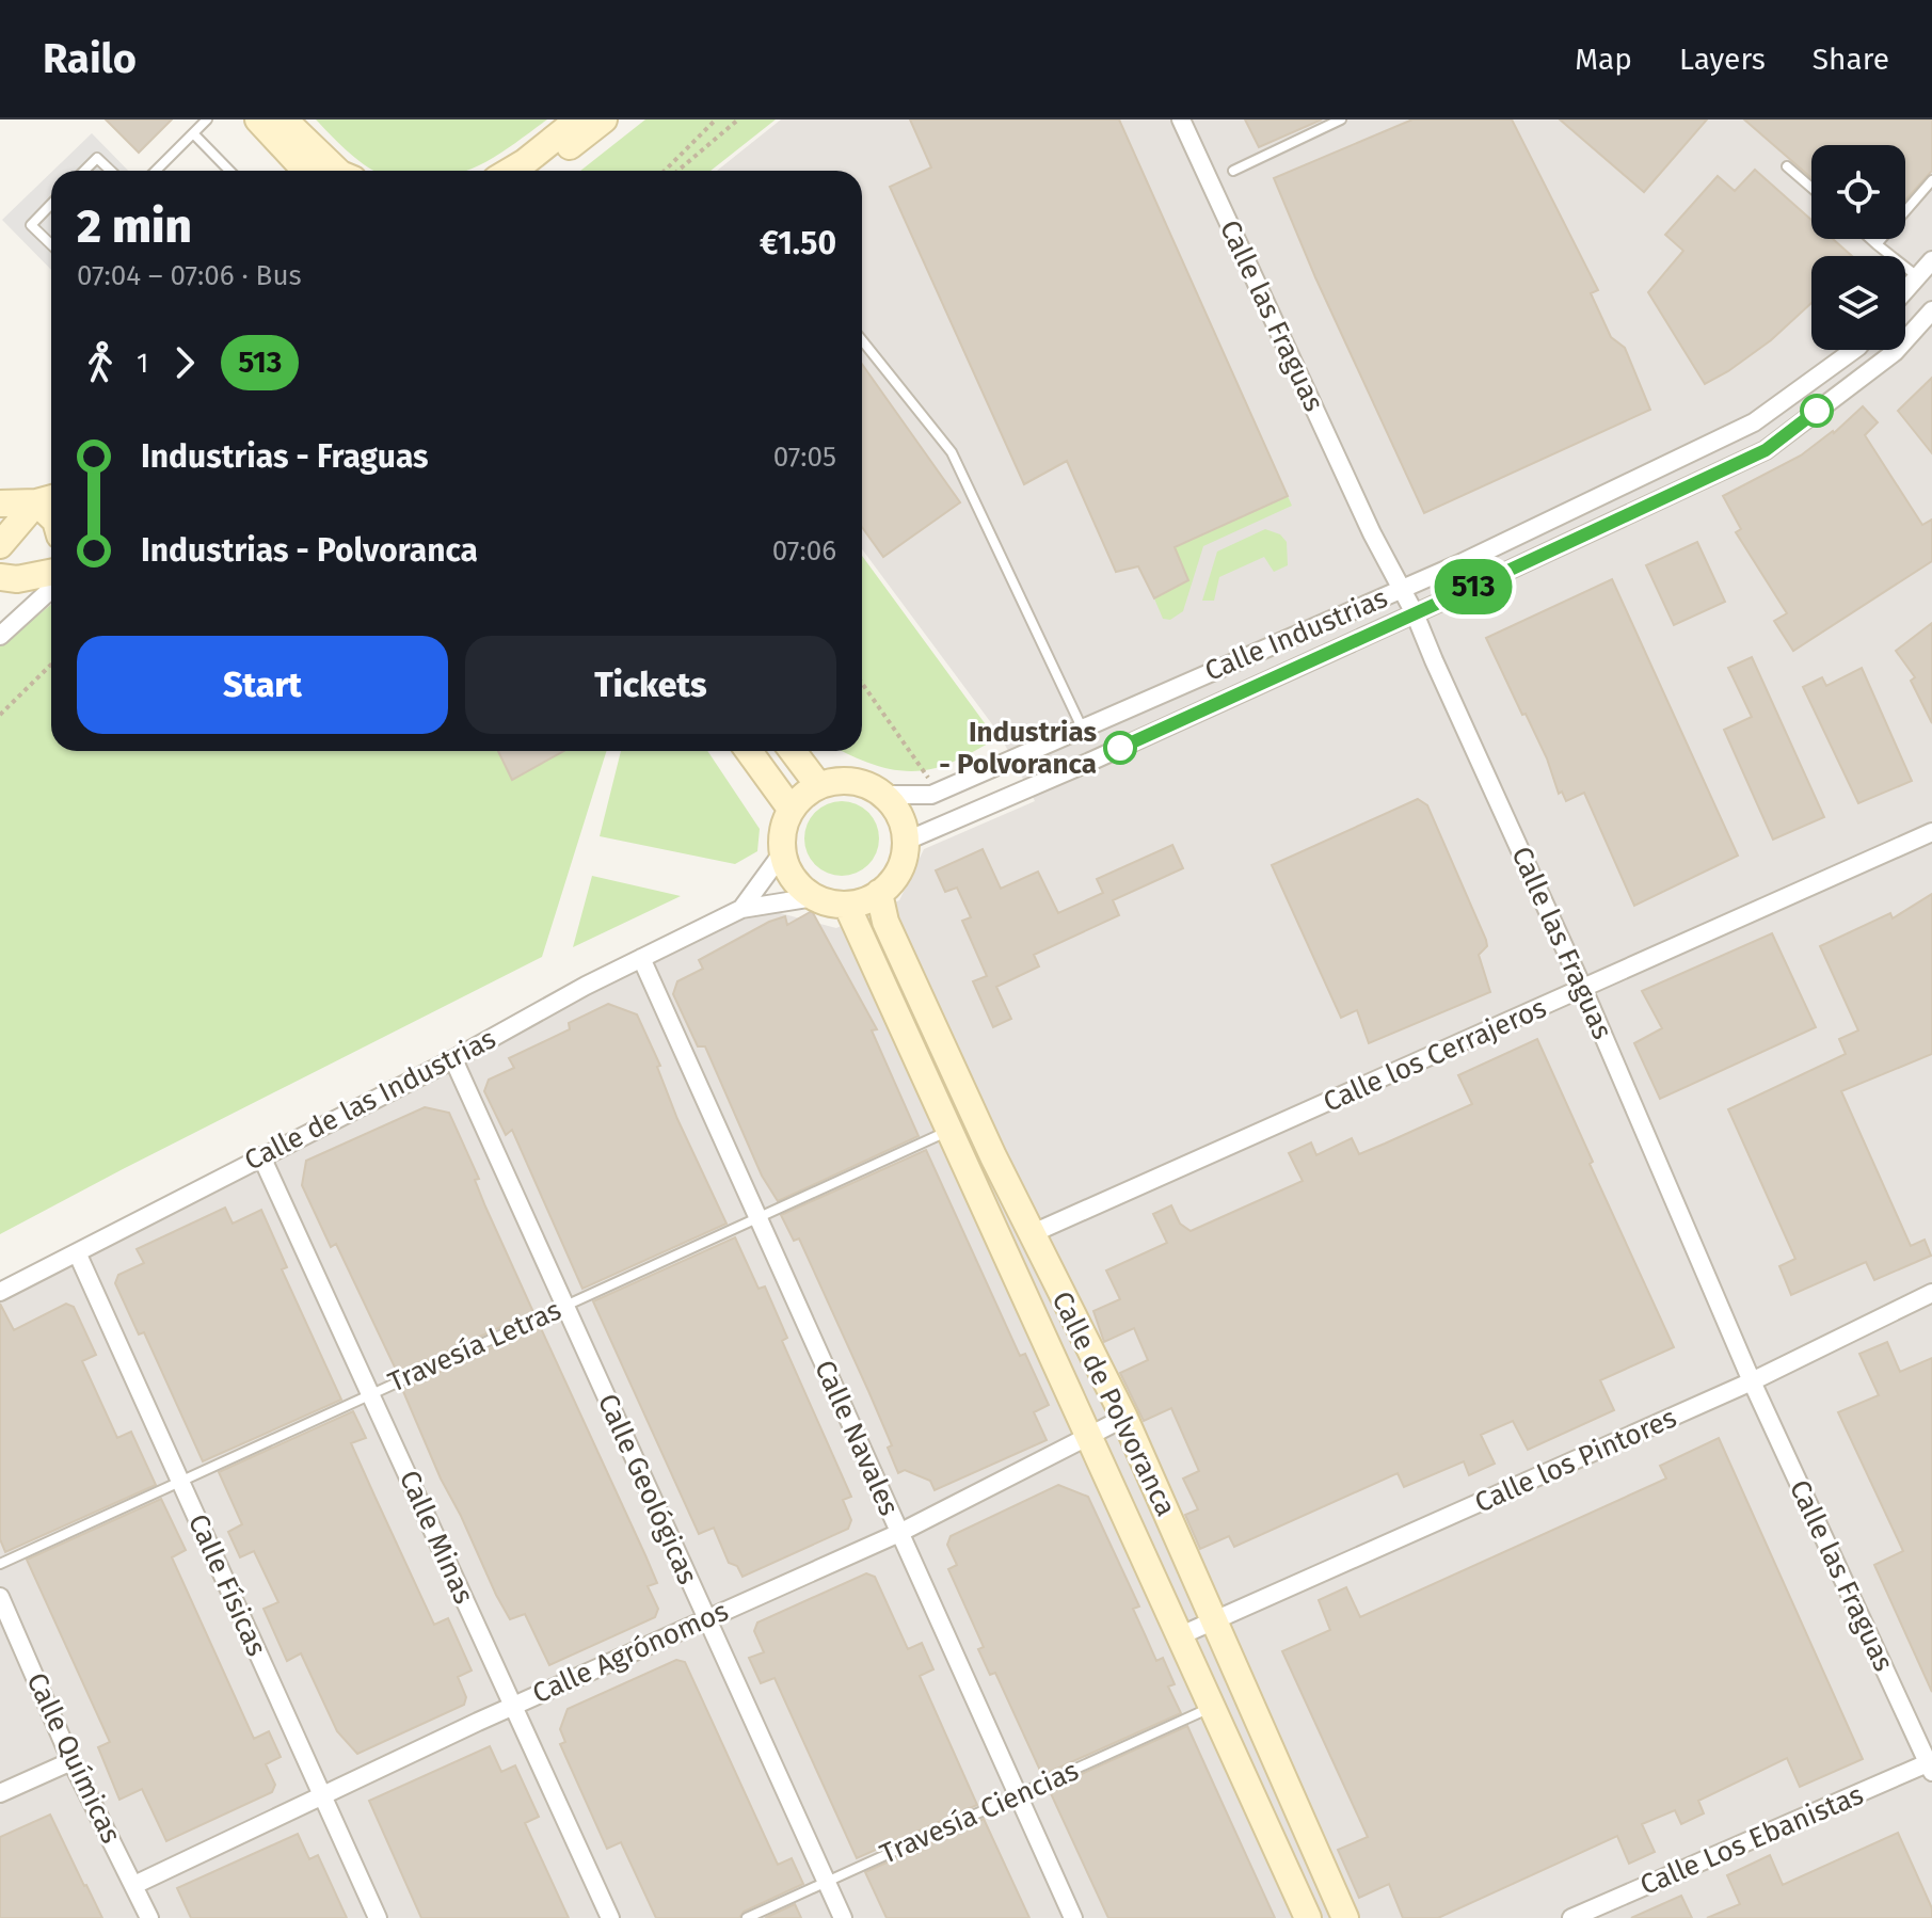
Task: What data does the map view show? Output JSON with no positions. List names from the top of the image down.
{
  "streets": {
    "street": [
      "Calle las Fraguas",
      "Calle Industrias",
      "Calle los Cerrajeros",
      "Calle de las Industrias",
      "Calle de Polvoranca",
      "Calle Navales",
      "Calle los Pintores",
      "Calle Geológicas",
      "Calle Minas",
      "Calle Físicas",
      "Calle Agrónomos",
      "Calle Químicas",
      "Calle Los Ebanistas"
    ],
    "lane": ["Travesía Letras", "Travesía Ciencias"]
  },
  "crossings": [
    ["Calle las Fraguas", "Calle Industrias"],
    ["Calle las Fraguas", "Calle los Cerrajeros"],
    ["Calle las Fraguas", "Calle los Pintores"],
    ["Calle las Fraguas", "Calle Los Ebanistas"],
    ["Calle Industrias", "Calle de las Industrias"],
    ["Calle Industrias", "Calle de Polvoranca"],
    ["Calle los Cerrajeros", "Calle de Polvoranca"],
    ["Calle de las Industrias", "Calle de Polvoranca"],
    ["Calle de las Industrias", "Calle Navales"],
    ["Calle de las Industrias", "Calle Geológicas"],
    ["Calle de las Industrias", "Calle Minas"],
    ["Calle de las Industrias", "Calle Físicas"],
    ["Travesía Letras", "Calle de Polvoranca"],
    ["Travesía Letras", "Calle Navales"],
    ["Travesía Letras", "Calle Geológicas"],
    ["Travesía Letras", "Calle Minas"],
    ["Travesía Letras", "Calle Físicas"],
    ["Calle de Polvoranca", "Calle los Pintores"],
    ["Calle de Polvoranca", "Calle Agrónomos"],
    ["Calle de Polvoranca", "Travesía Ciencias"],
    ["Calle Navales", "Calle Agrónomos"],
    ["Calle Navales", "Travesía Ciencias"],
    ["Calle Geológicas", "Calle Agrónomos"],
    ["Calle Geológicas", "Travesía Ciencias"],
    ["Calle Minas", "Calle Agrónomos"],
    ["Calle Físicas", "Calle Agrónomos"],
    ["Calle Agrónomos", "Calle Químicas"]
  ],
  "places": ["Industrias - Polvoranca"],
  "lines": ["bus line 513"],
  "page": {
    "header": "Railo",
    "nav": ["Map", "Layers", "Share"],
    "on_map": "513",
    "heading": ["2 min", "07:04 – 07:06 · Bus", "€1.50"],
    "legs": ["1", "513"],
    "list": [
      {
        "name": "Industrias - Fraguas",
        "value": "07:05"
      },
      {
        "name": "Industrias - Polvoranca",
        "value": "07:06"
      }
    ],
    "buttons": ["Start", "Tickets"]
  }
}
